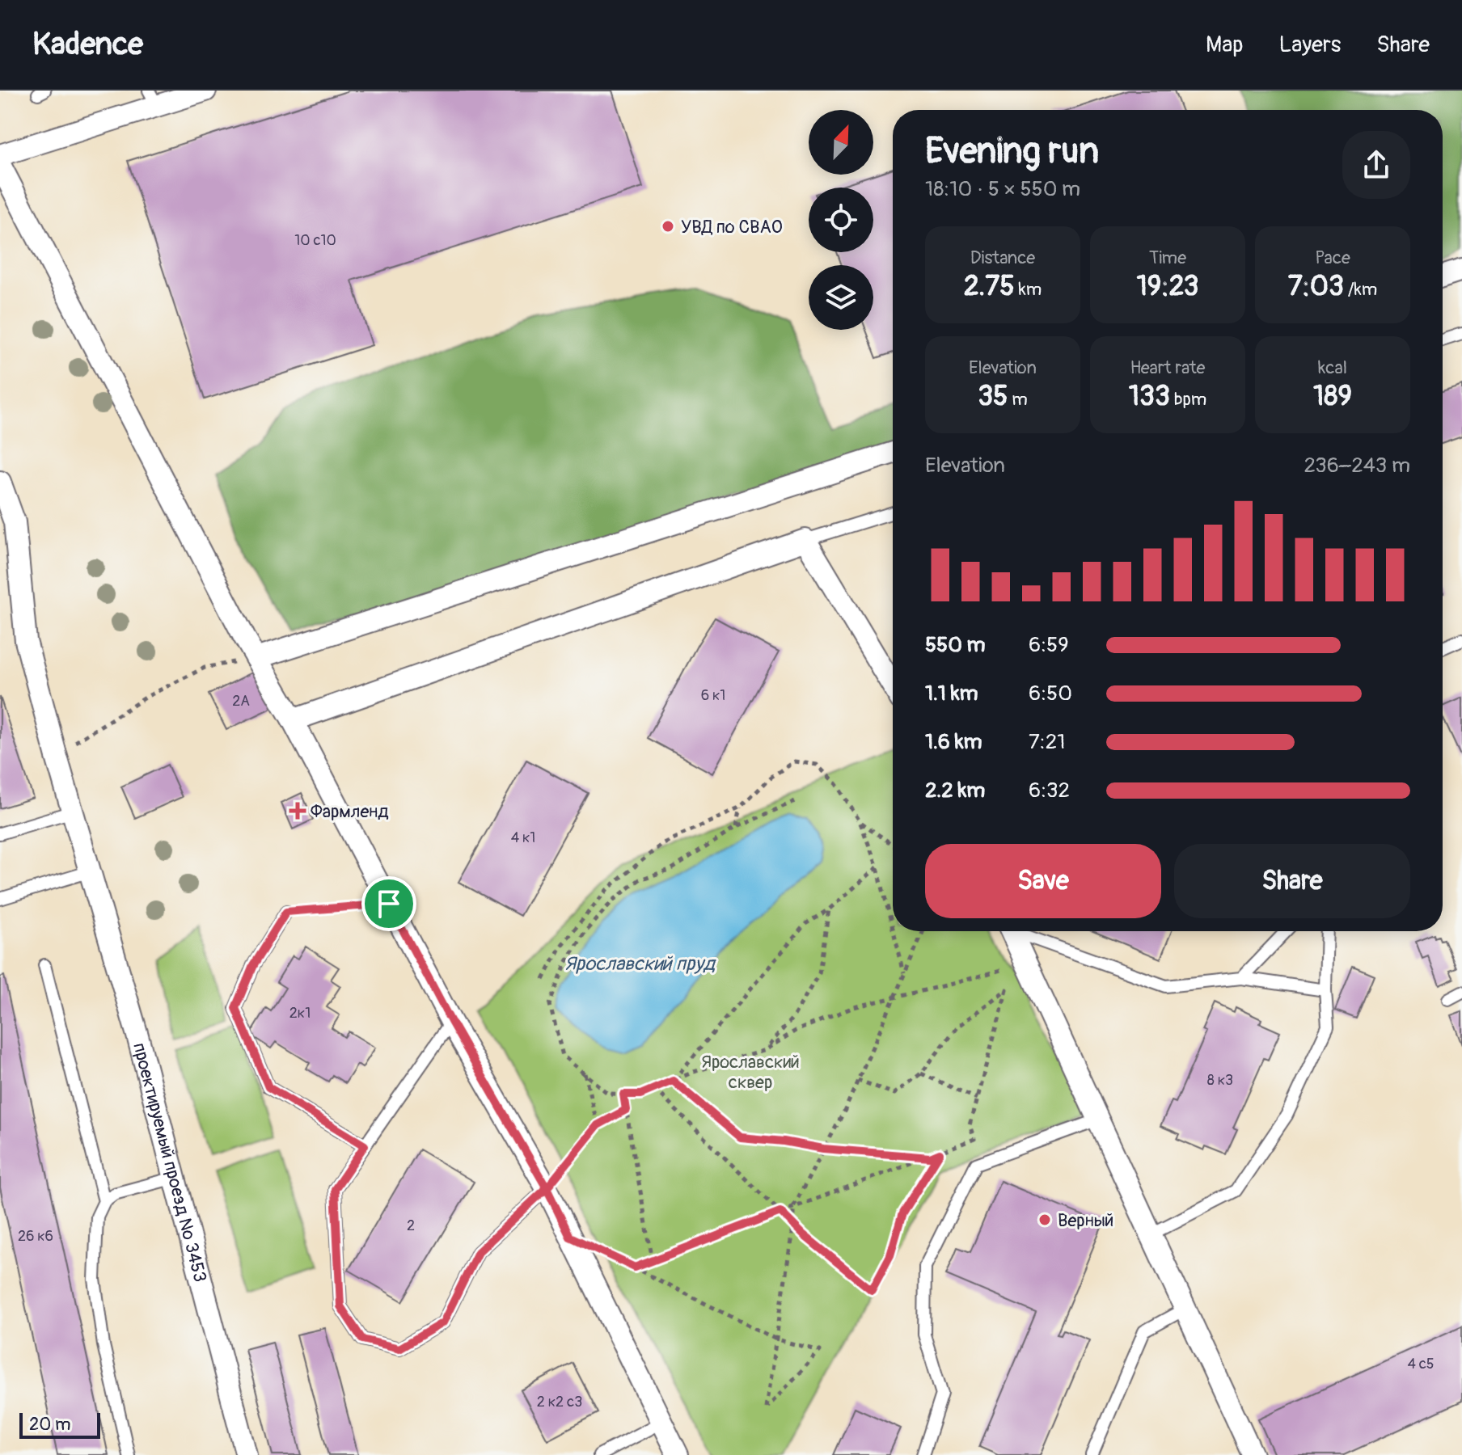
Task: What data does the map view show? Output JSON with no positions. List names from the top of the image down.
{
  "streets": {
    "street": ["проектируемый проезд № 3453"]
  },
  "water": ["Ярославский пруд"],
  "parks": ["Ярославский сквер"],
  "places": {
    "other": ["УВД по СВАО", "Верный"],
    "health": ["Фармленд"]
  },
  "house_numbers": [
    "10 с10",
    "6 к1",
    "2А",
    "4 к1",
    "2к1",
    "8 к3",
    "2",
    "26 к6",
    "4 с5",
    "2 к2 с3"
  ],
  "scale_bar": "20 m",
  "north": "top right",
  "page": {
    "header": "Kadence",
    "nav": ["Map", "Layers", "Share"],
    "heading": ["Evening run", "18:10 · 5 × 550 m"],
    "stats": [
      ["Distance", "2.75 km"],
      ["Time", "19:23"],
      ["Pace", "7:03 /km"],
      ["Elevation", "35 m"],
      ["Heart rate", "133 bpm"],
      ["kcal", "189"]
    ],
    "chart": ["Elevation", "236–243 m"],
    "list": [
      {
        "name": "550 m",
        "note": "6:59"
      },
      {
        "name": "1.1 km",
        "note": "6:50"
      },
      {
        "name": "1.6 km",
        "note": "7:21"
      },
      {
        "name": "2.2 km",
        "note": "6:32"
      }
    ],
    "buttons": ["Save", "Share"],
    "scale": "20 m"
  }
}
